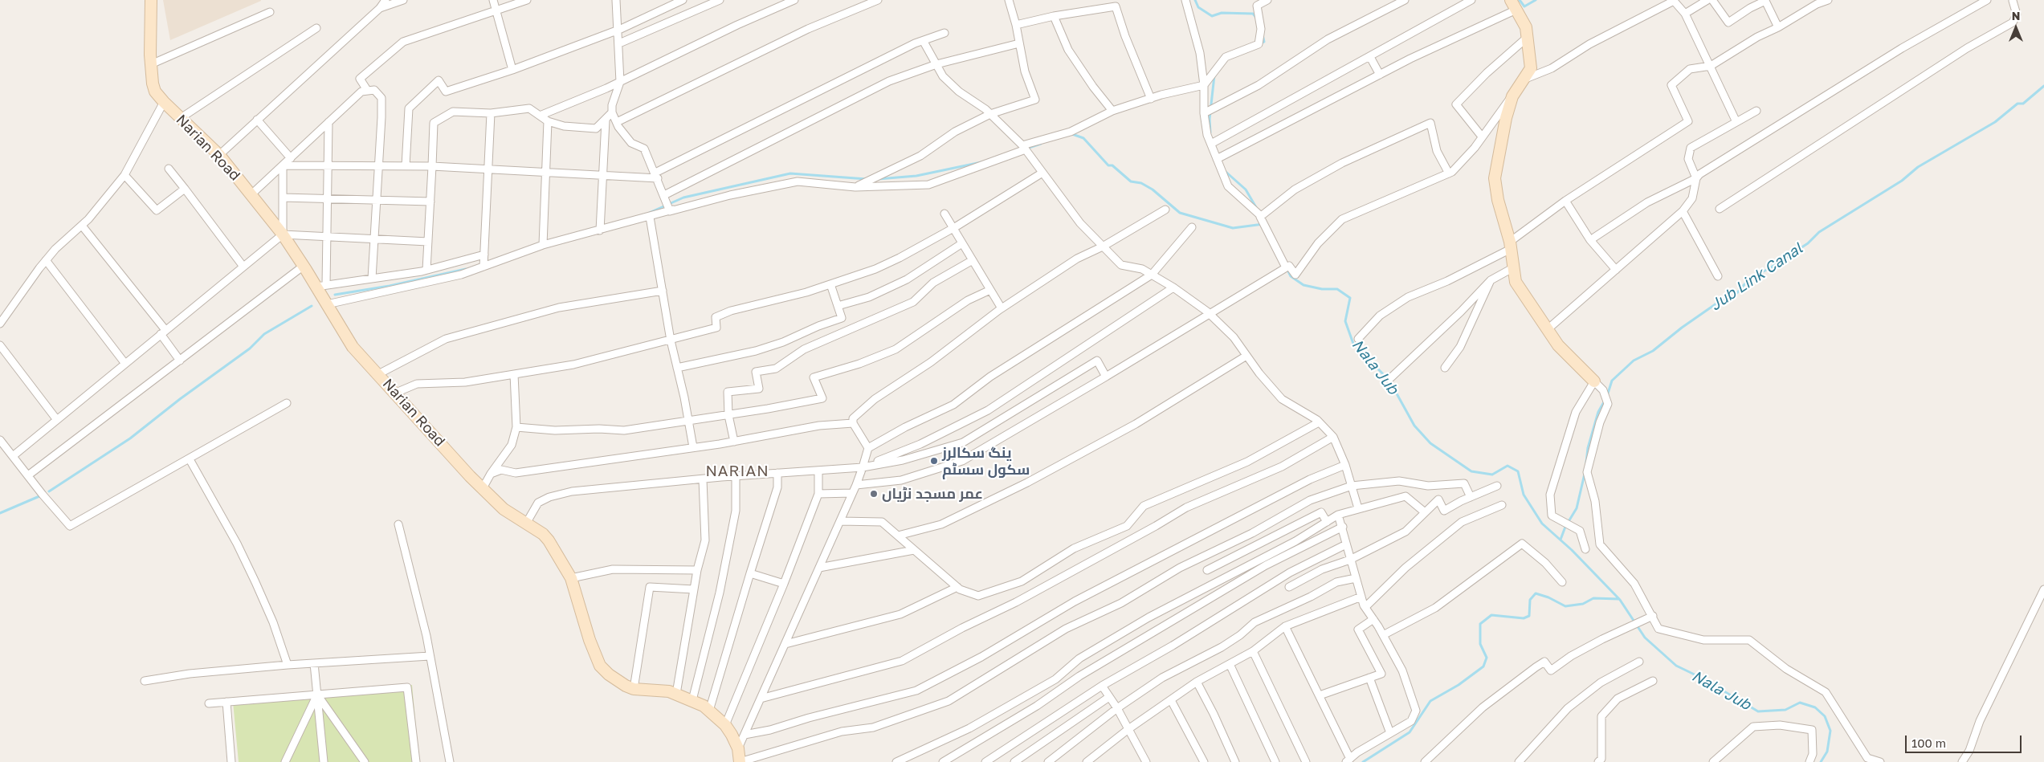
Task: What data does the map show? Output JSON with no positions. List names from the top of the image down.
{
  "streets": {
    "main road": ["Narian Road"]
  },
  "districts": ["NARIAN"],
  "water": ["Jub Link Canal", "Nala Jub"],
  "places": ["ینگ سکالرز سکول سسٹم", "عمر مسجد نڑیاں"],
  "scale_bar": "100 m",
  "north": "top"
}
